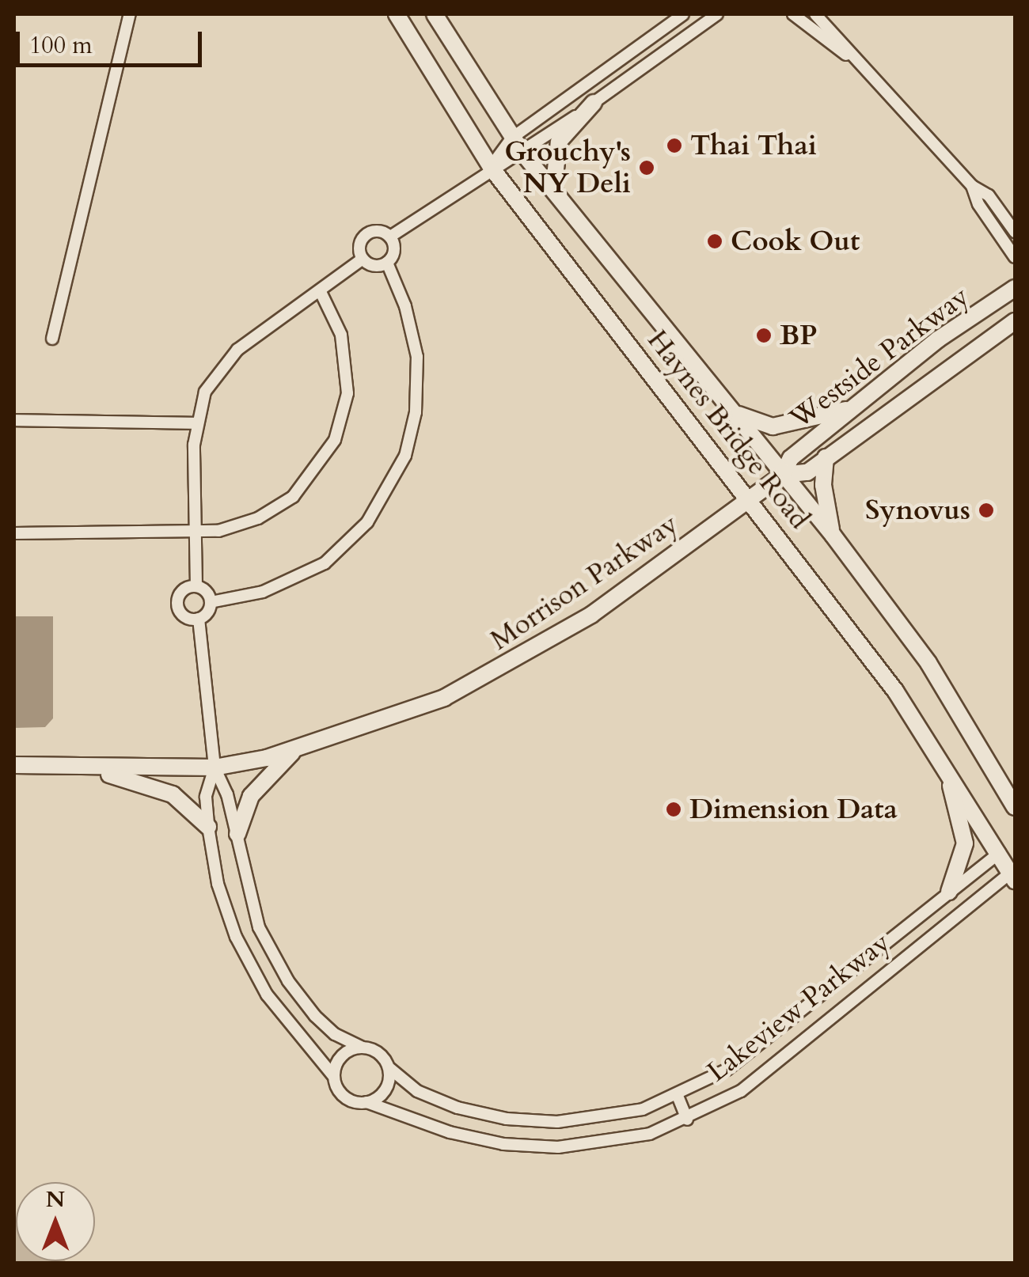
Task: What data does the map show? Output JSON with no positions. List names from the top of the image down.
{
  "streets": {
    "main road": [
      "Westside Parkway",
      "Haynes Bridge Road",
      "Morrison Parkway",
      "Lakeview Parkway"
    ]
  },
  "crossings": [
    ["Westside Parkway", "Haynes Bridge Road"],
    ["Westside Parkway", "Morrison Parkway"],
    ["Haynes Bridge Road", "Morrison Parkway"],
    ["Haynes Bridge Road", "Lakeview Parkway"]
  ],
  "places": [
    "Thai Thai",
    "Grouchy's NY Deli",
    "Cook Out",
    "BP",
    "Synovus",
    "Dimension Data"
  ],
  "scale_bar": "100 m",
  "north": "top"
}
